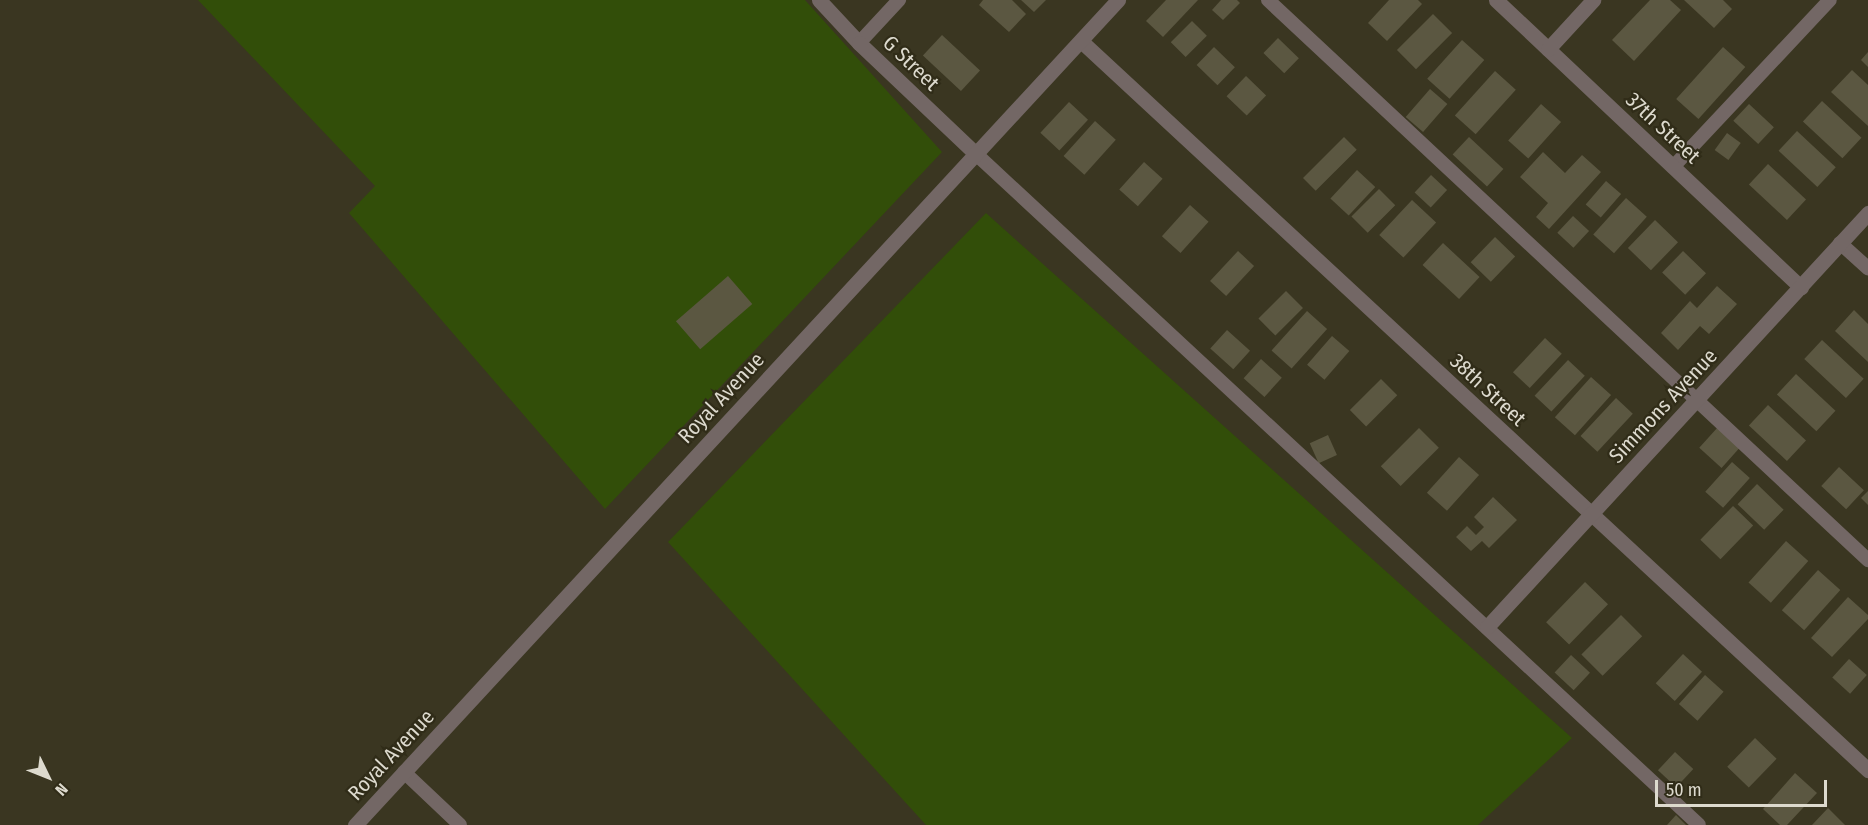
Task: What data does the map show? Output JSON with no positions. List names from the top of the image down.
{
  "streets": {
    "street": [
      "G Street",
      "37th Street",
      "38th Street",
      "Royal Avenue",
      "Simmons Avenue"
    ]
  },
  "crossings": [
    ["G Street", "Royal Avenue"],
    ["37th Street", "Simmons Avenue"],
    ["38th Street", "Royal Avenue"],
    ["38th Street", "Simmons Avenue"]
  ],
  "scale_bar": "50 m",
  "north": "bottom right"
}
